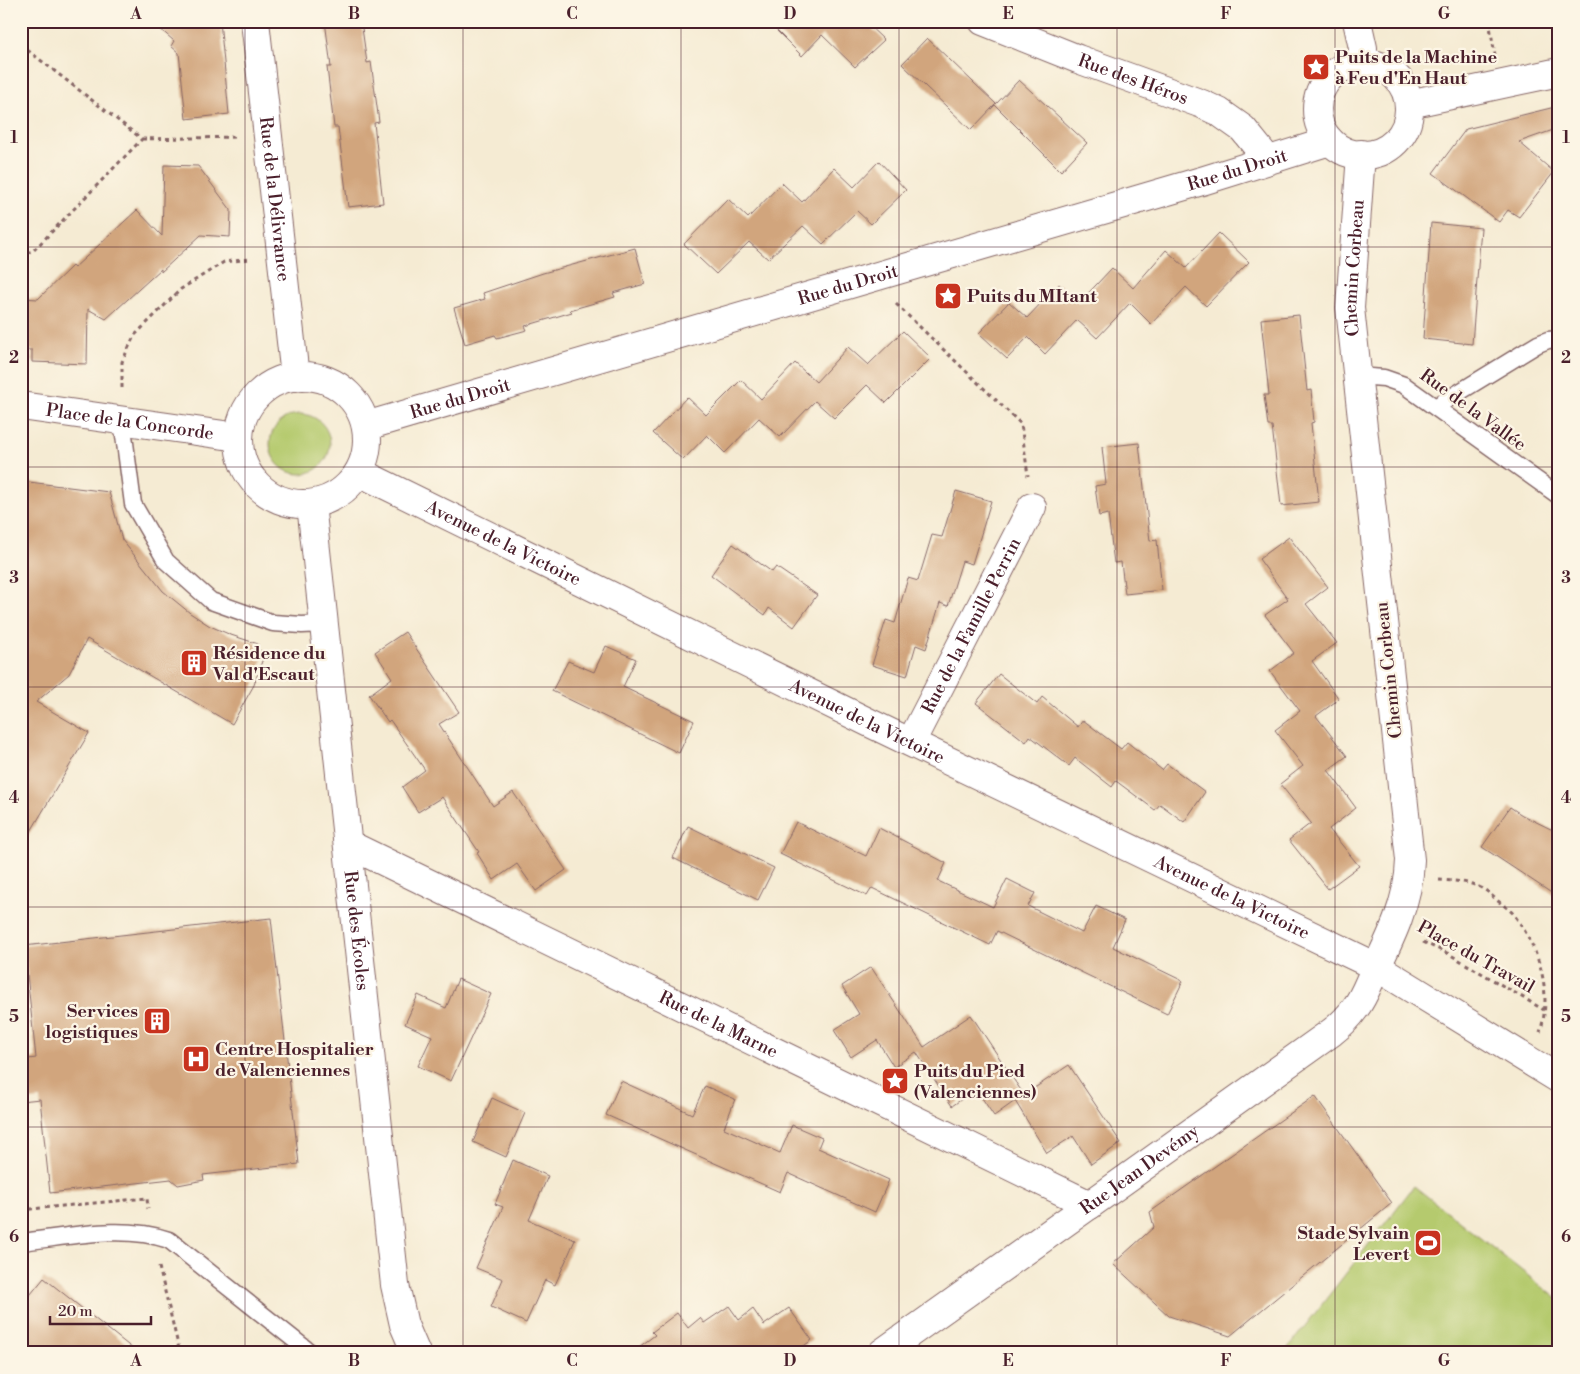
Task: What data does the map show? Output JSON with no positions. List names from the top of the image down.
{
  "streets": {
    "street": [
      "Rue des Héros",
      "Rue du Droit",
      "Rue de la Délivrance",
      "Chemin Corbeau",
      "Place de la Concorde",
      "Avenue de la Victoire",
      "Rue de la Famille Perrin",
      "Rue des Écoles",
      "Rue de la Marne",
      "Rue Jean Devémy"
    ],
    "lane": ["Rue de la Vallée"],
    "path": ["Place du Travail"]
  },
  "crossings": [
    ["Rue des Héros", "Rue du Droit"],
    ["Rue du Droit", "Rue de la Délivrance"],
    ["Rue du Droit", "Chemin Corbeau"],
    ["Rue du Droit", "Place de la Concorde"],
    ["Rue du Droit", "Avenue de la Victoire"],
    ["Rue du Droit", "Rue des Écoles"],
    ["Rue de la Délivrance", "Place de la Concorde"],
    ["Rue de la Délivrance", "Avenue de la Victoire"],
    ["Rue de la Délivrance", "Rue des Écoles"],
    ["Chemin Corbeau", "Rue de la Vallée"],
    ["Chemin Corbeau", "Avenue de la Victoire"],
    ["Chemin Corbeau", "Place du Travail"],
    ["Chemin Corbeau", "Rue Jean Devémy"],
    ["Place de la Concorde", "Avenue de la Victoire"],
    ["Place de la Concorde", "Rue des Écoles"],
    ["Avenue de la Victoire", "Rue de la Famille Perrin"],
    ["Avenue de la Victoire", "Rue des Écoles"],
    ["Avenue de la Victoire", "Rue Jean Devémy"],
    ["Rue des Écoles", "Rue de la Marne"],
    ["Rue de la Marne", "Rue Jean Devémy"]
  ],
  "places": {
    "place": ["Puits de la Machine à Feu d'En Haut", "Puits du MItant", "Puits du Pied (Valenciennes)"],
    "building": ["Résidence du Val d'Escaut", "Services logistiques"],
    "hospital": ["Centre Hospitalier de Valenciennes"],
    "sports": ["Stade Sylvain Levert"]
  },
  "scale_bar": "20 m",
  "grid": {
    "columns": [
      "A",
      "B",
      "C",
      "D",
      "E",
      "F",
      "G"
    ],
    "rows": [
      "1",
      "2",
      "3",
      "4",
      "5",
      "6"
    ]
  }
}
